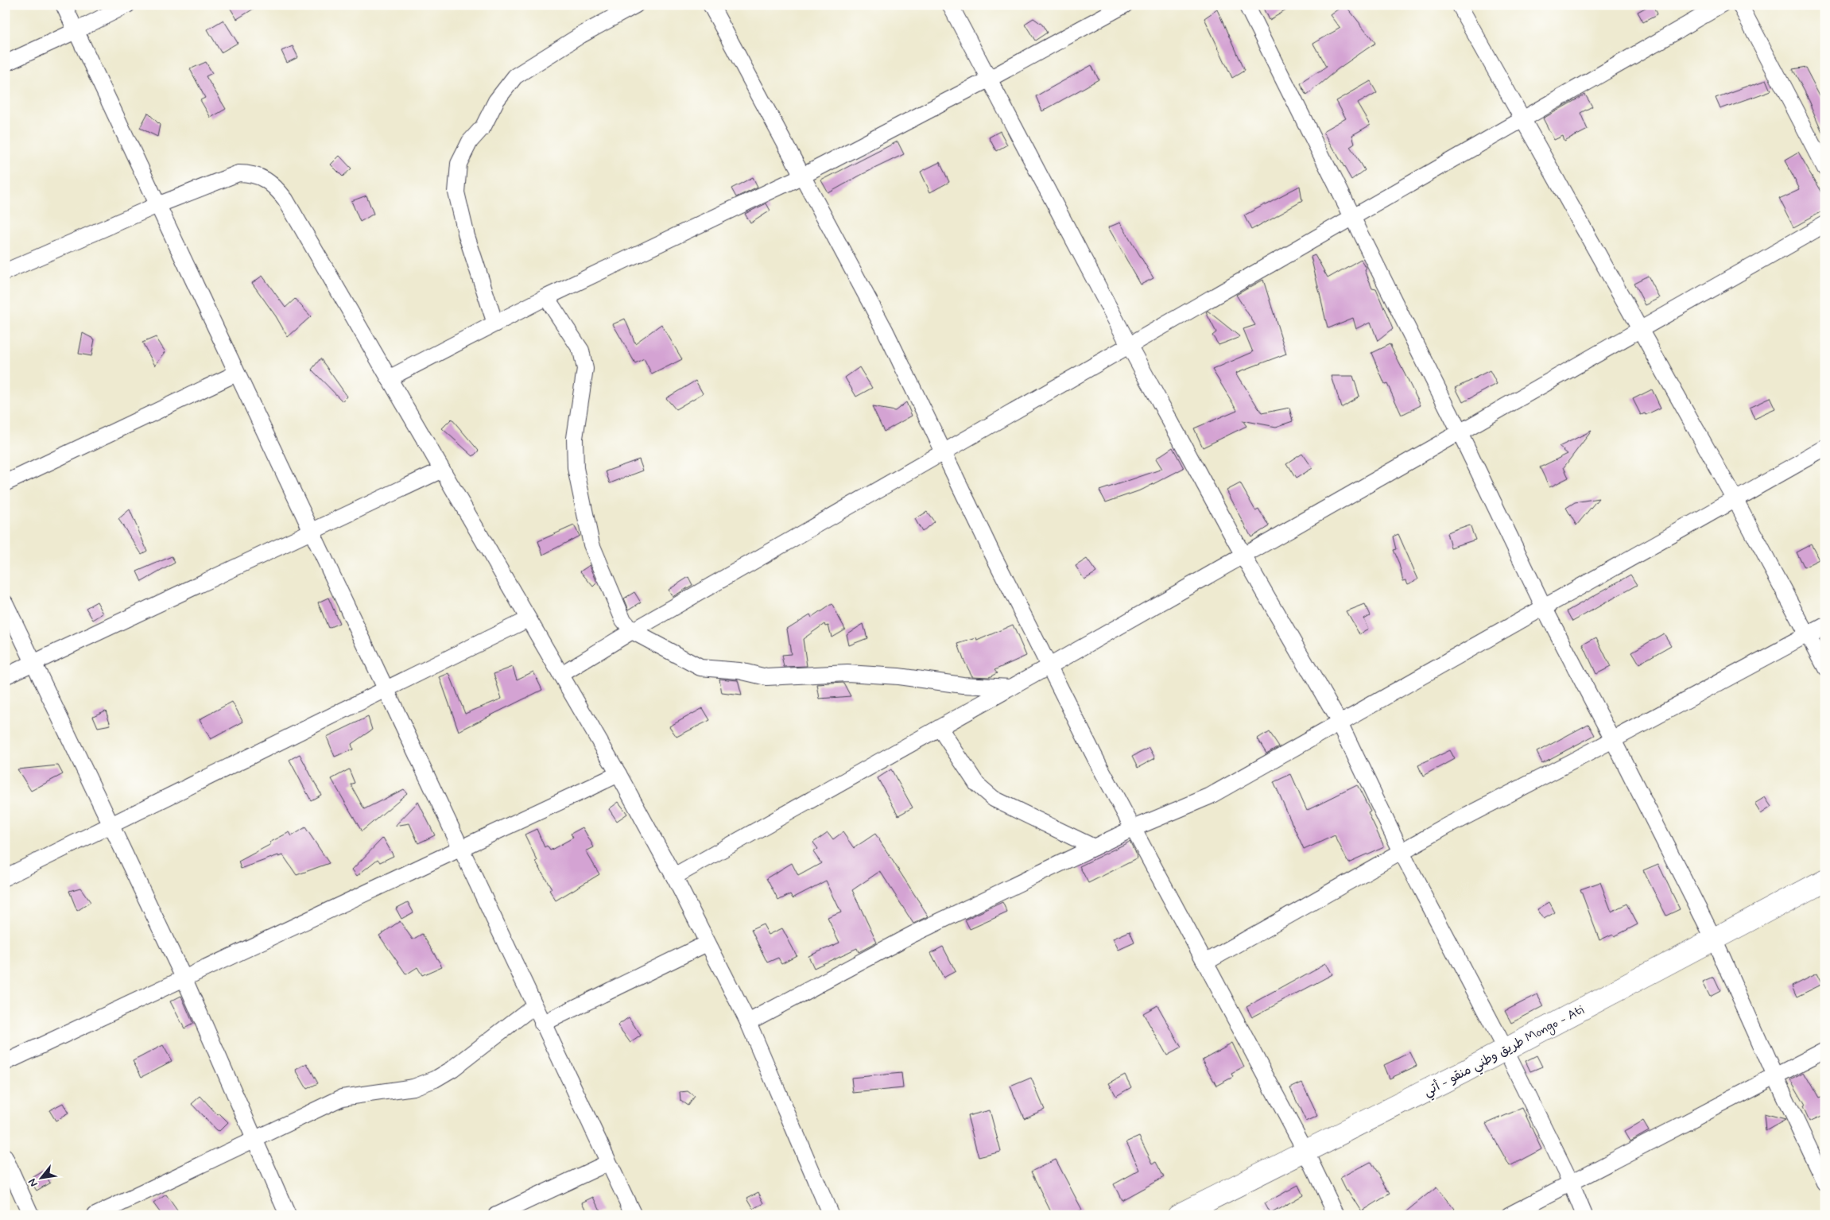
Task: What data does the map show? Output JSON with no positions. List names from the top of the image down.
{
  "streets": {
    "main road": ["طريق وطني منقو - أتي Mongo - Ati"]
  },
  "north": "bottom left"
}
